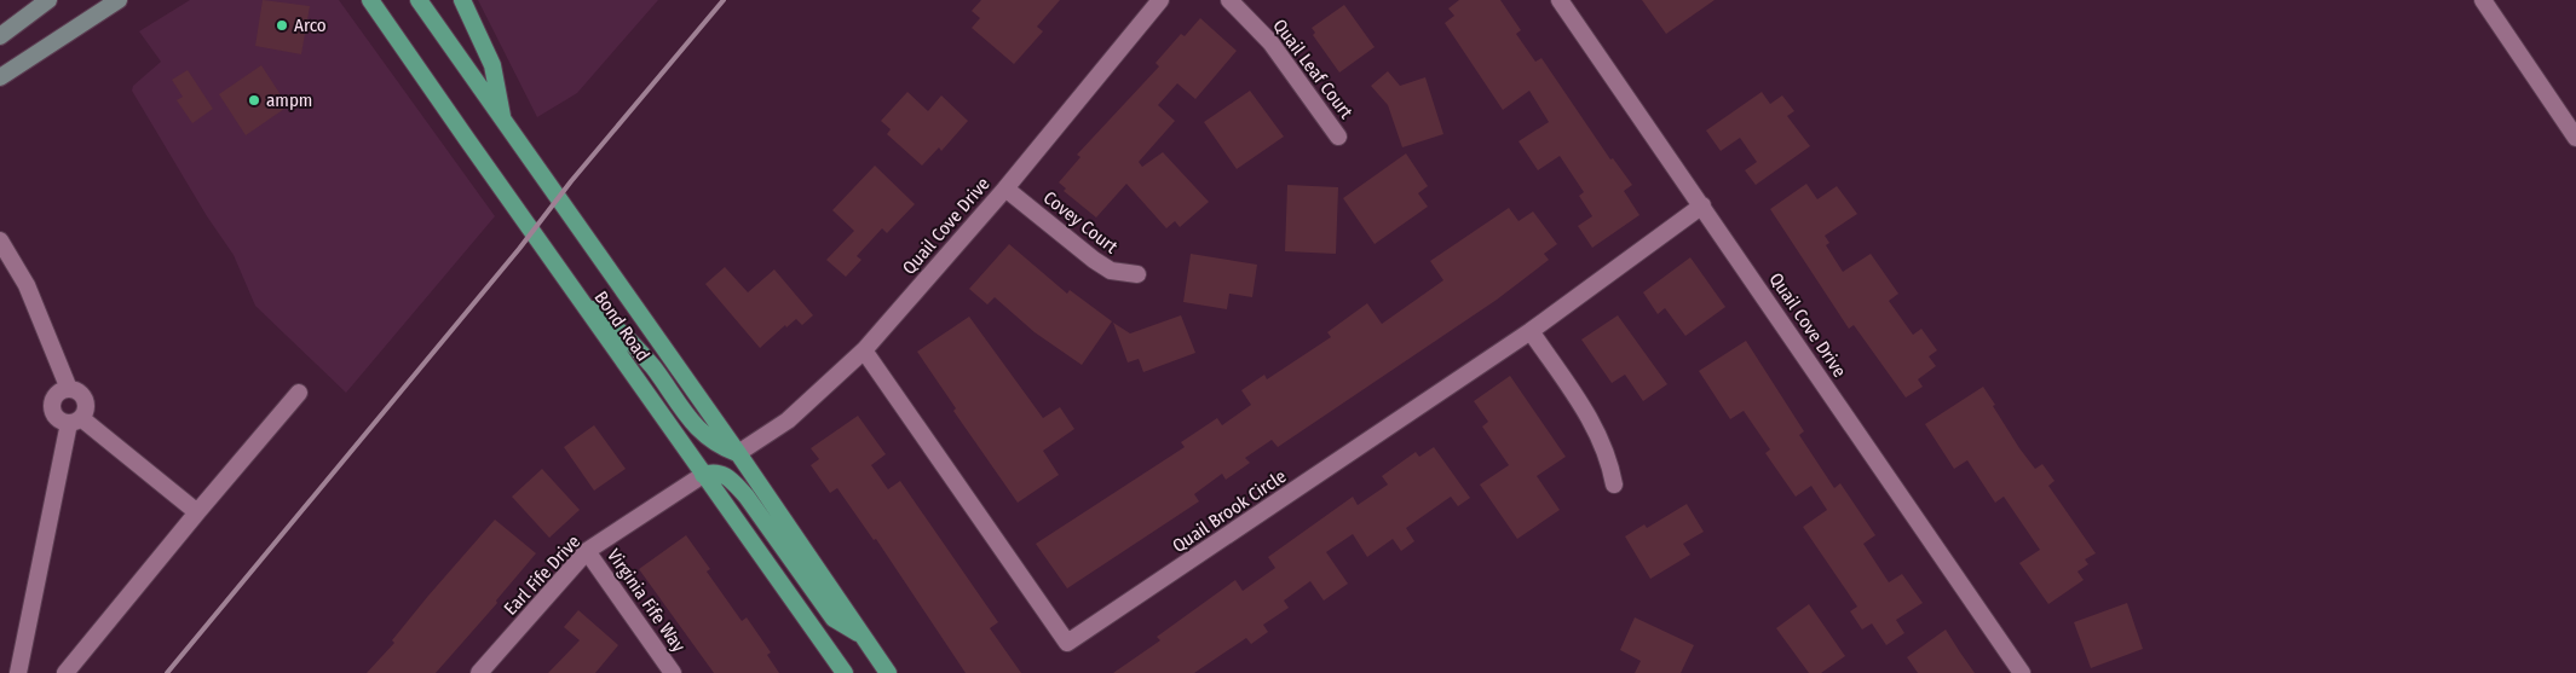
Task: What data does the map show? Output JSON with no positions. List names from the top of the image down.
{
  "streets": {
    "main road": ["Bond Road"],
    "street": [
      "Quail Leaf Court",
      "Covey Court",
      "Quail Cove Drive",
      "Quail Brook Circle",
      "Earl Fife Drive",
      "Virginia Fife Way"
    ]
  },
  "crossings": [
    ["Covey Court", "Quail Cove Drive"],
    ["Quail Cove Drive", "Bond Road"],
    ["Quail Cove Drive", "Quail Brook Circle"],
    ["Bond Road", "Earl Fife Drive"],
    ["Earl Fife Drive", "Virginia Fife Way"]
  ],
  "places": ["Arco", "ampm"]
}
